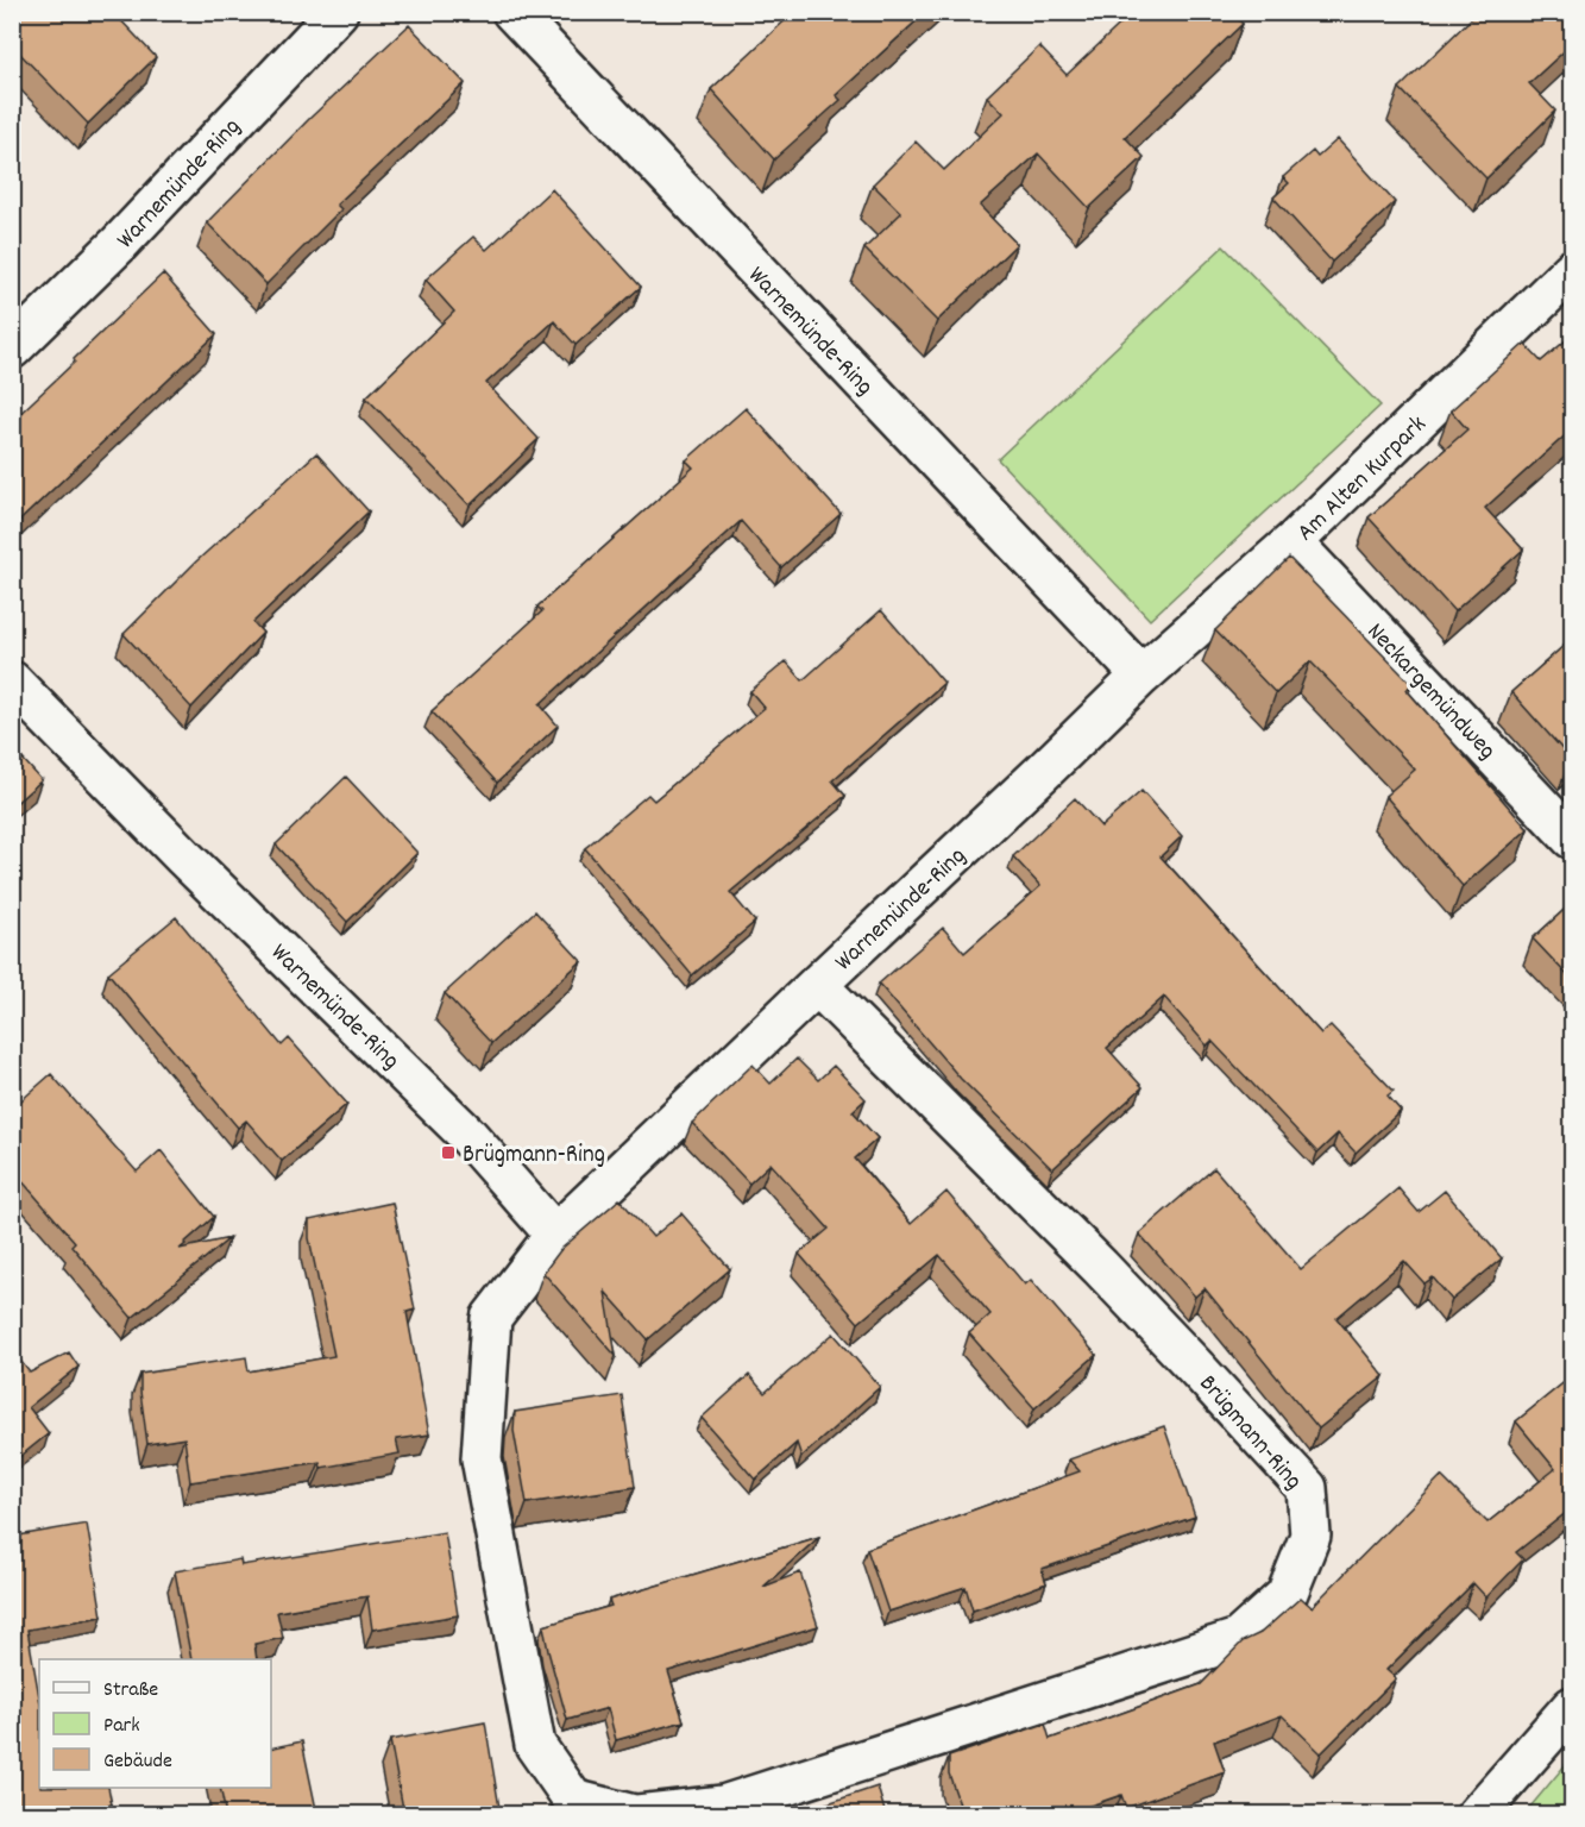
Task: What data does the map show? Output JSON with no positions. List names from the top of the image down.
{
  "streets": {
    "street": [
      "Warnemünde-Ring",
      "Am Alten Kurpark",
      "Neckargemündweg",
      "Brügmann-Ring"
    ]
  },
  "crossings": [
    ["Warnemünde-Ring", "Am Alten Kurpark"],
    ["Warnemünde-Ring", "Brügmann-Ring"],
    ["Am Alten Kurpark", "Neckargemündweg"]
  ],
  "places": {
    "transit": ["Brügmann-Ring"]
  },
  "legend": ["Straße", "Park", "Gebäude"]
}
